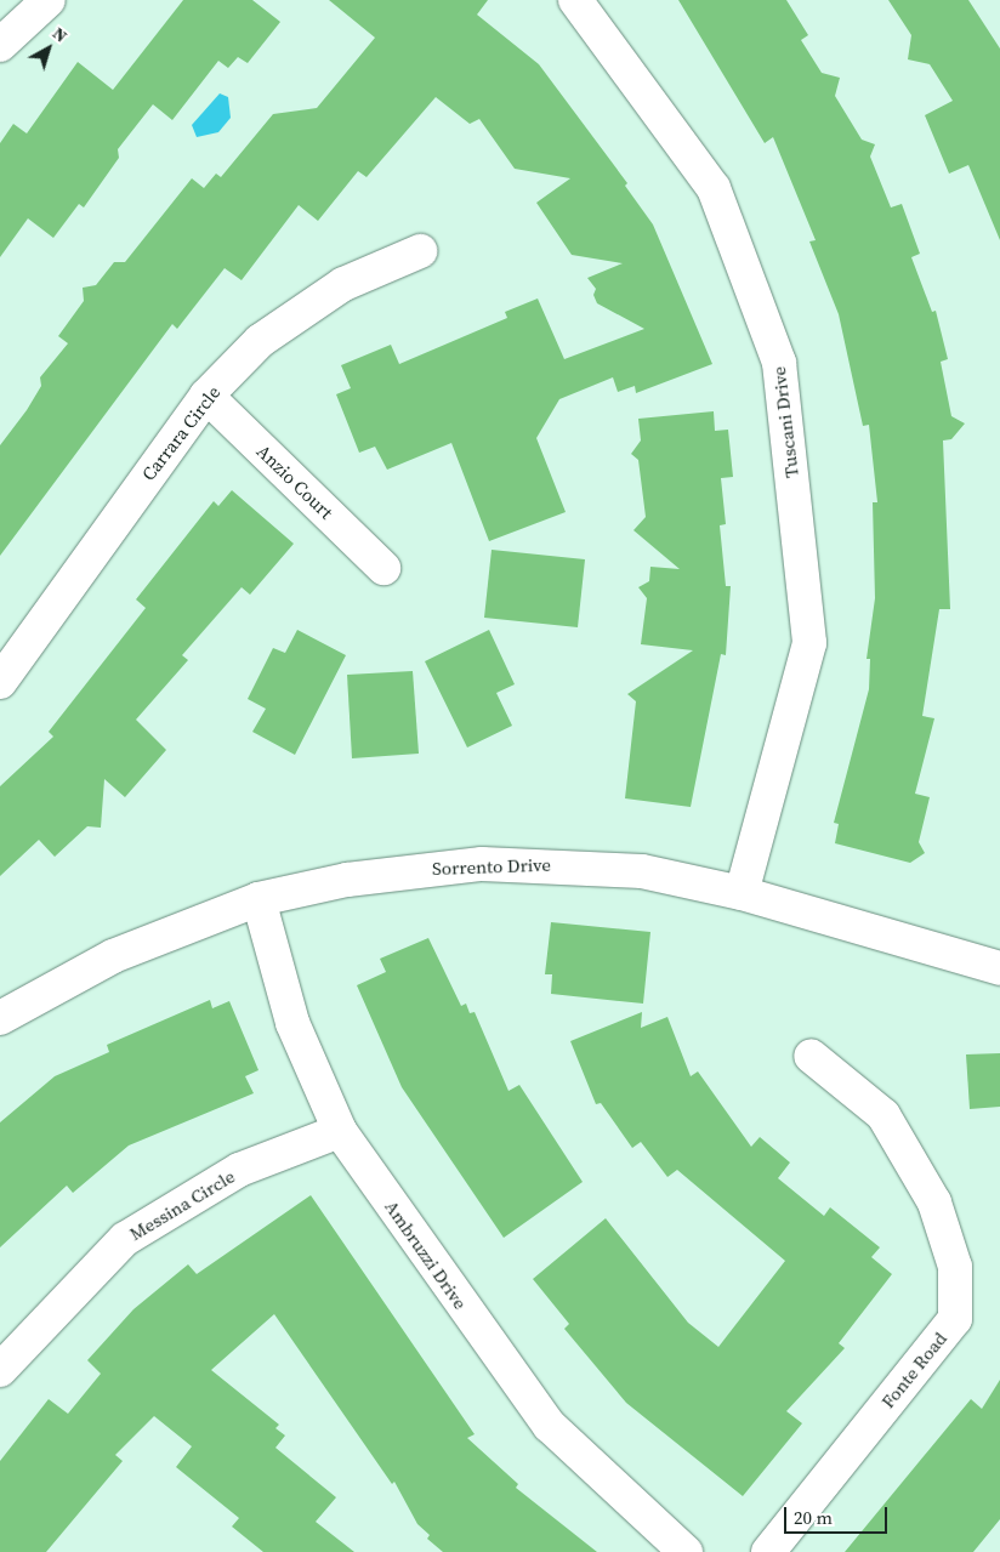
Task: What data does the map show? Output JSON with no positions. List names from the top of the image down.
{
  "streets": {
    "street": [
      "Tuscani Drive",
      "Carrara Circle",
      "Anzio Court",
      "Sorrento Drive",
      "Messina Circle",
      "Ambruzzi Drive",
      "Fonte Road"
    ]
  },
  "crossings": [
    ["Tuscani Drive", "Sorrento Drive"],
    ["Carrara Circle", "Anzio Court"],
    ["Sorrento Drive", "Ambruzzi Drive"],
    ["Messina Circle", "Ambruzzi Drive"]
  ],
  "scale_bar": "20 m",
  "north": "top right"
}
